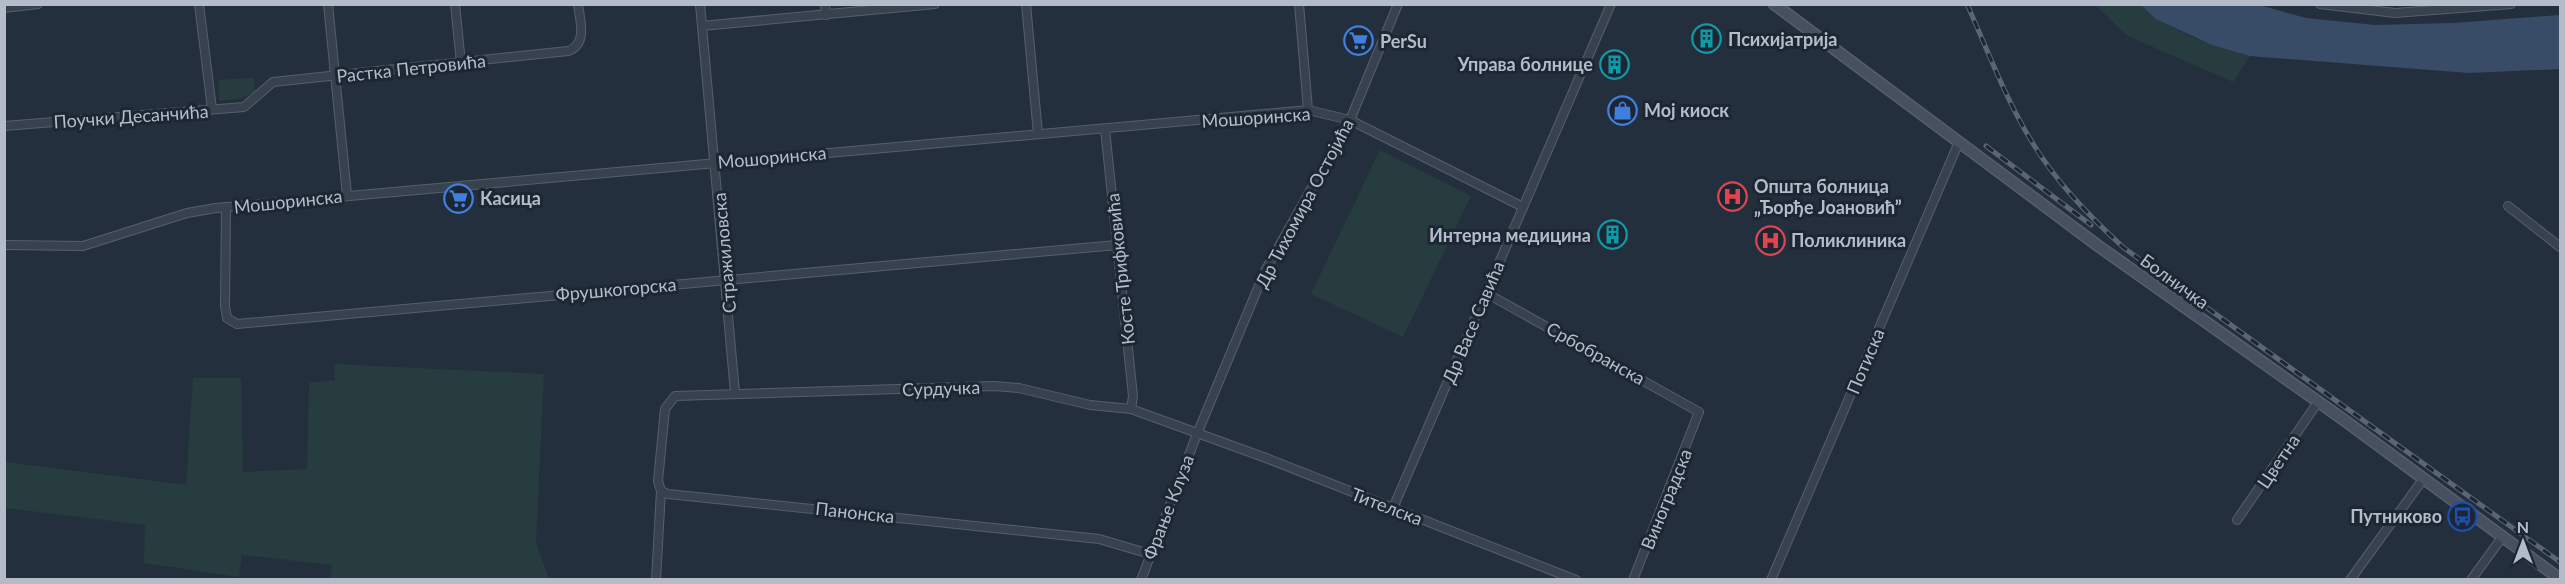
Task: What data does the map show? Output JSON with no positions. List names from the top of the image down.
{
  "streets": {
    "street": [
      "Растка Петровића",
      "Поучки Десанчића",
      "Мошоринска",
      "Др Тихомира Остојића",
      "Стражиловска",
      "Косте Трифковића",
      "Болничка",
      "Фрушкогорска",
      "Др Васе Савића",
      "Србобранска",
      "Потиска",
      "Сурдучка",
      "Цветна",
      "Виноградска",
      "Тителска",
      "Фрање Клуза",
      "Панонска"
    ]
  },
  "crossings": [
    ["Растка Петровића", "Поучки Десанчића"],
    ["Мошоринска", "Др Тихомира Остојића"],
    ["Мошоринска", "Стражиловска"],
    ["Мошоринска", "Косте Трифковића"],
    ["Мошоринска", "Фрушкогорска"],
    ["Мошоринска", "Др Васе Савића"],
    ["Др Тихомира Остојића", "Сурдучка"],
    ["Др Тихомира Остојића", "Тителска"],
    ["Др Тихомира Остојића", "Фрање Клуза"],
    ["Стражиловска", "Фрушкогорска"],
    ["Стражиловска", "Сурдучка"],
    ["Косте Трифковића", "Фрушкогорска"],
    ["Косте Трифковића", "Сурдучка"],
    ["Болничка", "Потиска"],
    ["Болничка", "Цветна"],
    ["Др Васе Савића", "Србобранска"],
    ["Др Васе Савића", "Тителска"],
    ["Србобранска", "Виноградска"],
    ["Сурдучка", "Тителска"],
    ["Сурдучка", "Фрање Клуза"],
    ["Сурдучка", "Панонска"],
    ["Тителска", "Фрање Клуза"],
    ["Фрање Клуза", "Панонска"]
  ],
  "places": {
    "building": ["Психијатрија", "Управа болнице", "Интерна медицина"],
    "supermarket": ["PerSu", "Касица"],
    "shop": ["Мој киоск"],
    "hospital": ["Општа болница „Ђорђе Јоановић”", "Поликлиника"],
    "bus stop": ["Путниково"]
  },
  "north": "top"
}
